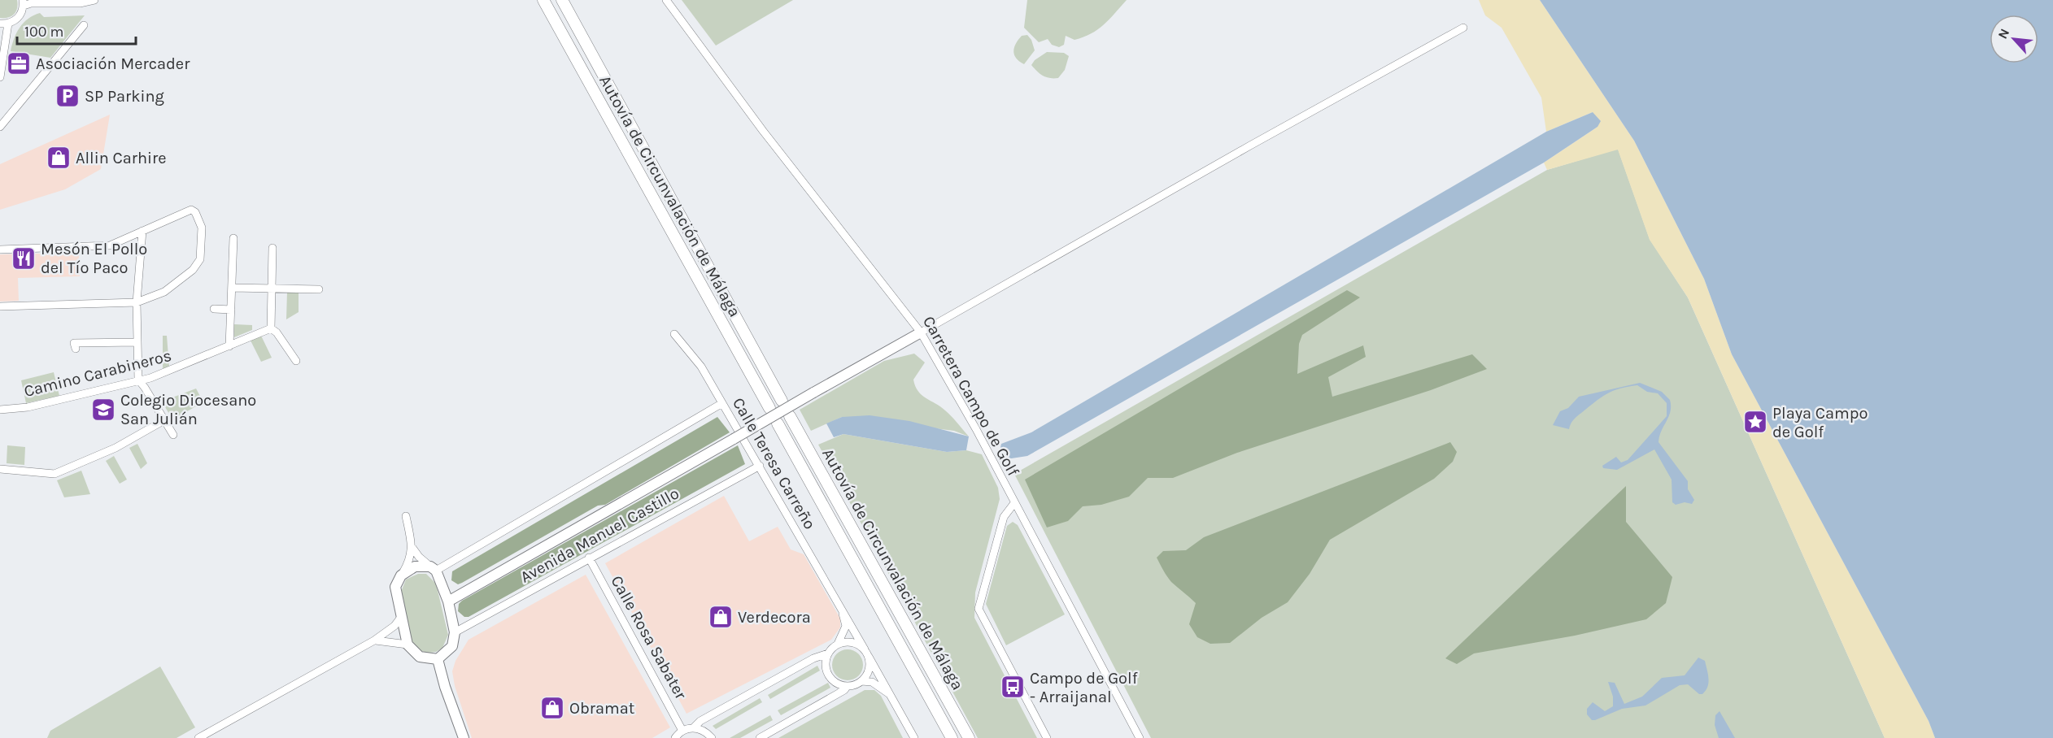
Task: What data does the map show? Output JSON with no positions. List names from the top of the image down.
{
  "streets": {
    "highway": ["Autovía de Circunvalación de Málaga"],
    "main road": ["Avenida Manuel Castillo"],
    "street": [
      "Camino Carabineros",
      "Carretera Campo de Golf",
      "Calle Teresa Carreño",
      "Calle Rosa Sabater"
    ]
  },
  "crossings": [
    ["Carretera Campo de Golf", "Avenida Manuel Castillo"],
    ["Calle Teresa Carreño", "Avenida Manuel Castillo"],
    ["Avenida Manuel Castillo", "Calle Rosa Sabater"]
  ],
  "places": {
    "office": ["Asociación Mercader"],
    "parking": ["SP Parking"],
    "shop": ["Allin Carhire", "Verdecora", "Obramat"],
    "restaurant": ["Mesón El Pollo del Tío Paco"],
    "school or university": ["Colegio Diocesano San Julián"],
    "place": ["Playa Campo de Golf"],
    "bus stop": ["Campo de Golf - Arraijanal"]
  },
  "scale_bar": "100 m",
  "north": "top left"
}
